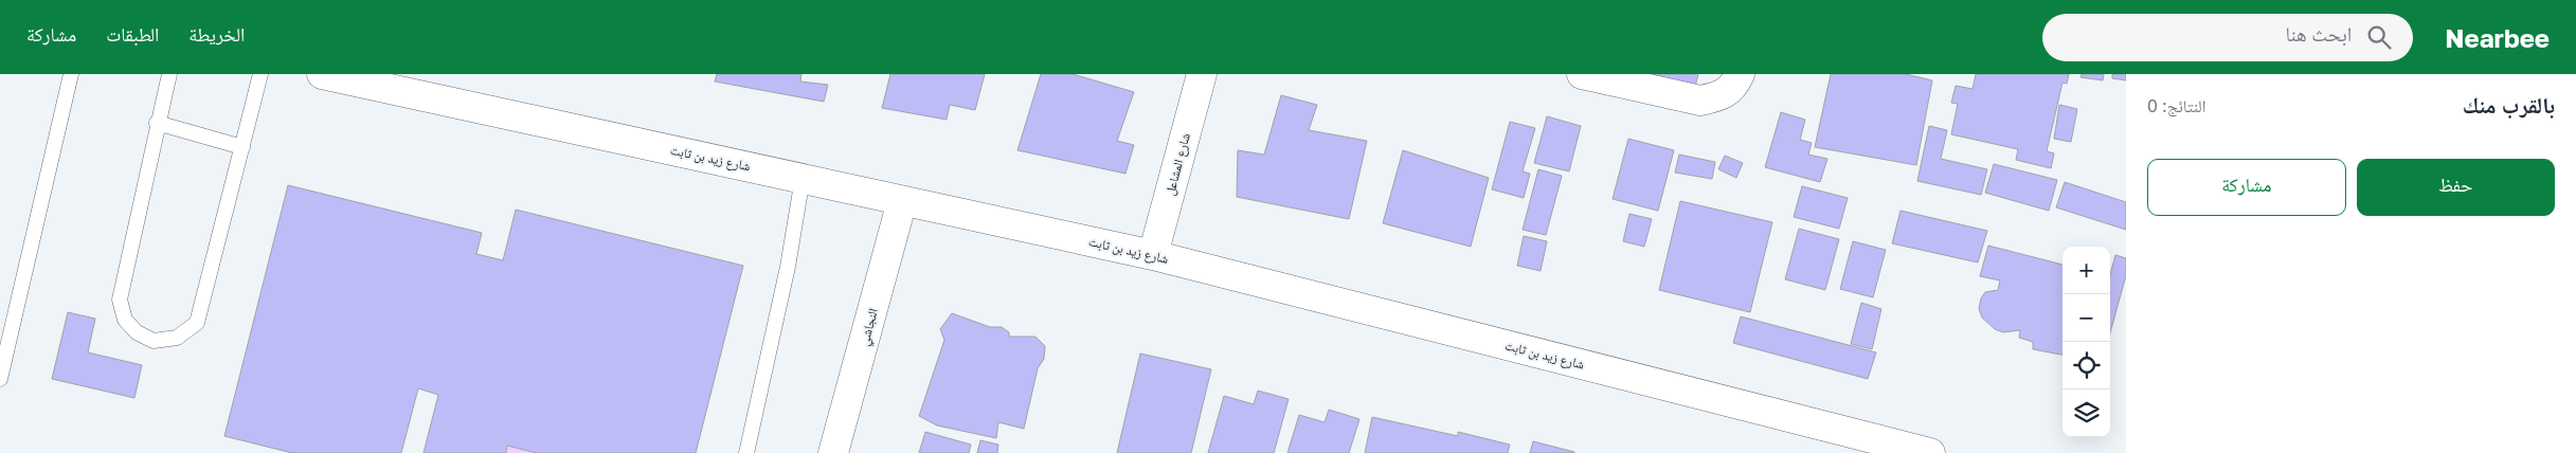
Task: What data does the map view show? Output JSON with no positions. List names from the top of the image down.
{
  "streets": {
    "street": ["شارع زيد بن ثابت", "شارع المشاعل", "النجاشي"]
  },
  "crossings": [
    ["شارع زيد بن ثابت", "شارع المشاعل"],
    ["شارع زيد بن ثابت", "النجاشي"]
  ],
  "page": {
    "header": "Nearbee",
    "search": "ابحث هنا",
    "nav": ["الخريطة", "الطبقات", "مشاركة"],
    "heading": ["بالقرب منك", "النتائج: 0"],
    "buttons": ["حفظ", "مشاركة"],
    "map_buttons": ["+", "−"]
  }
}
